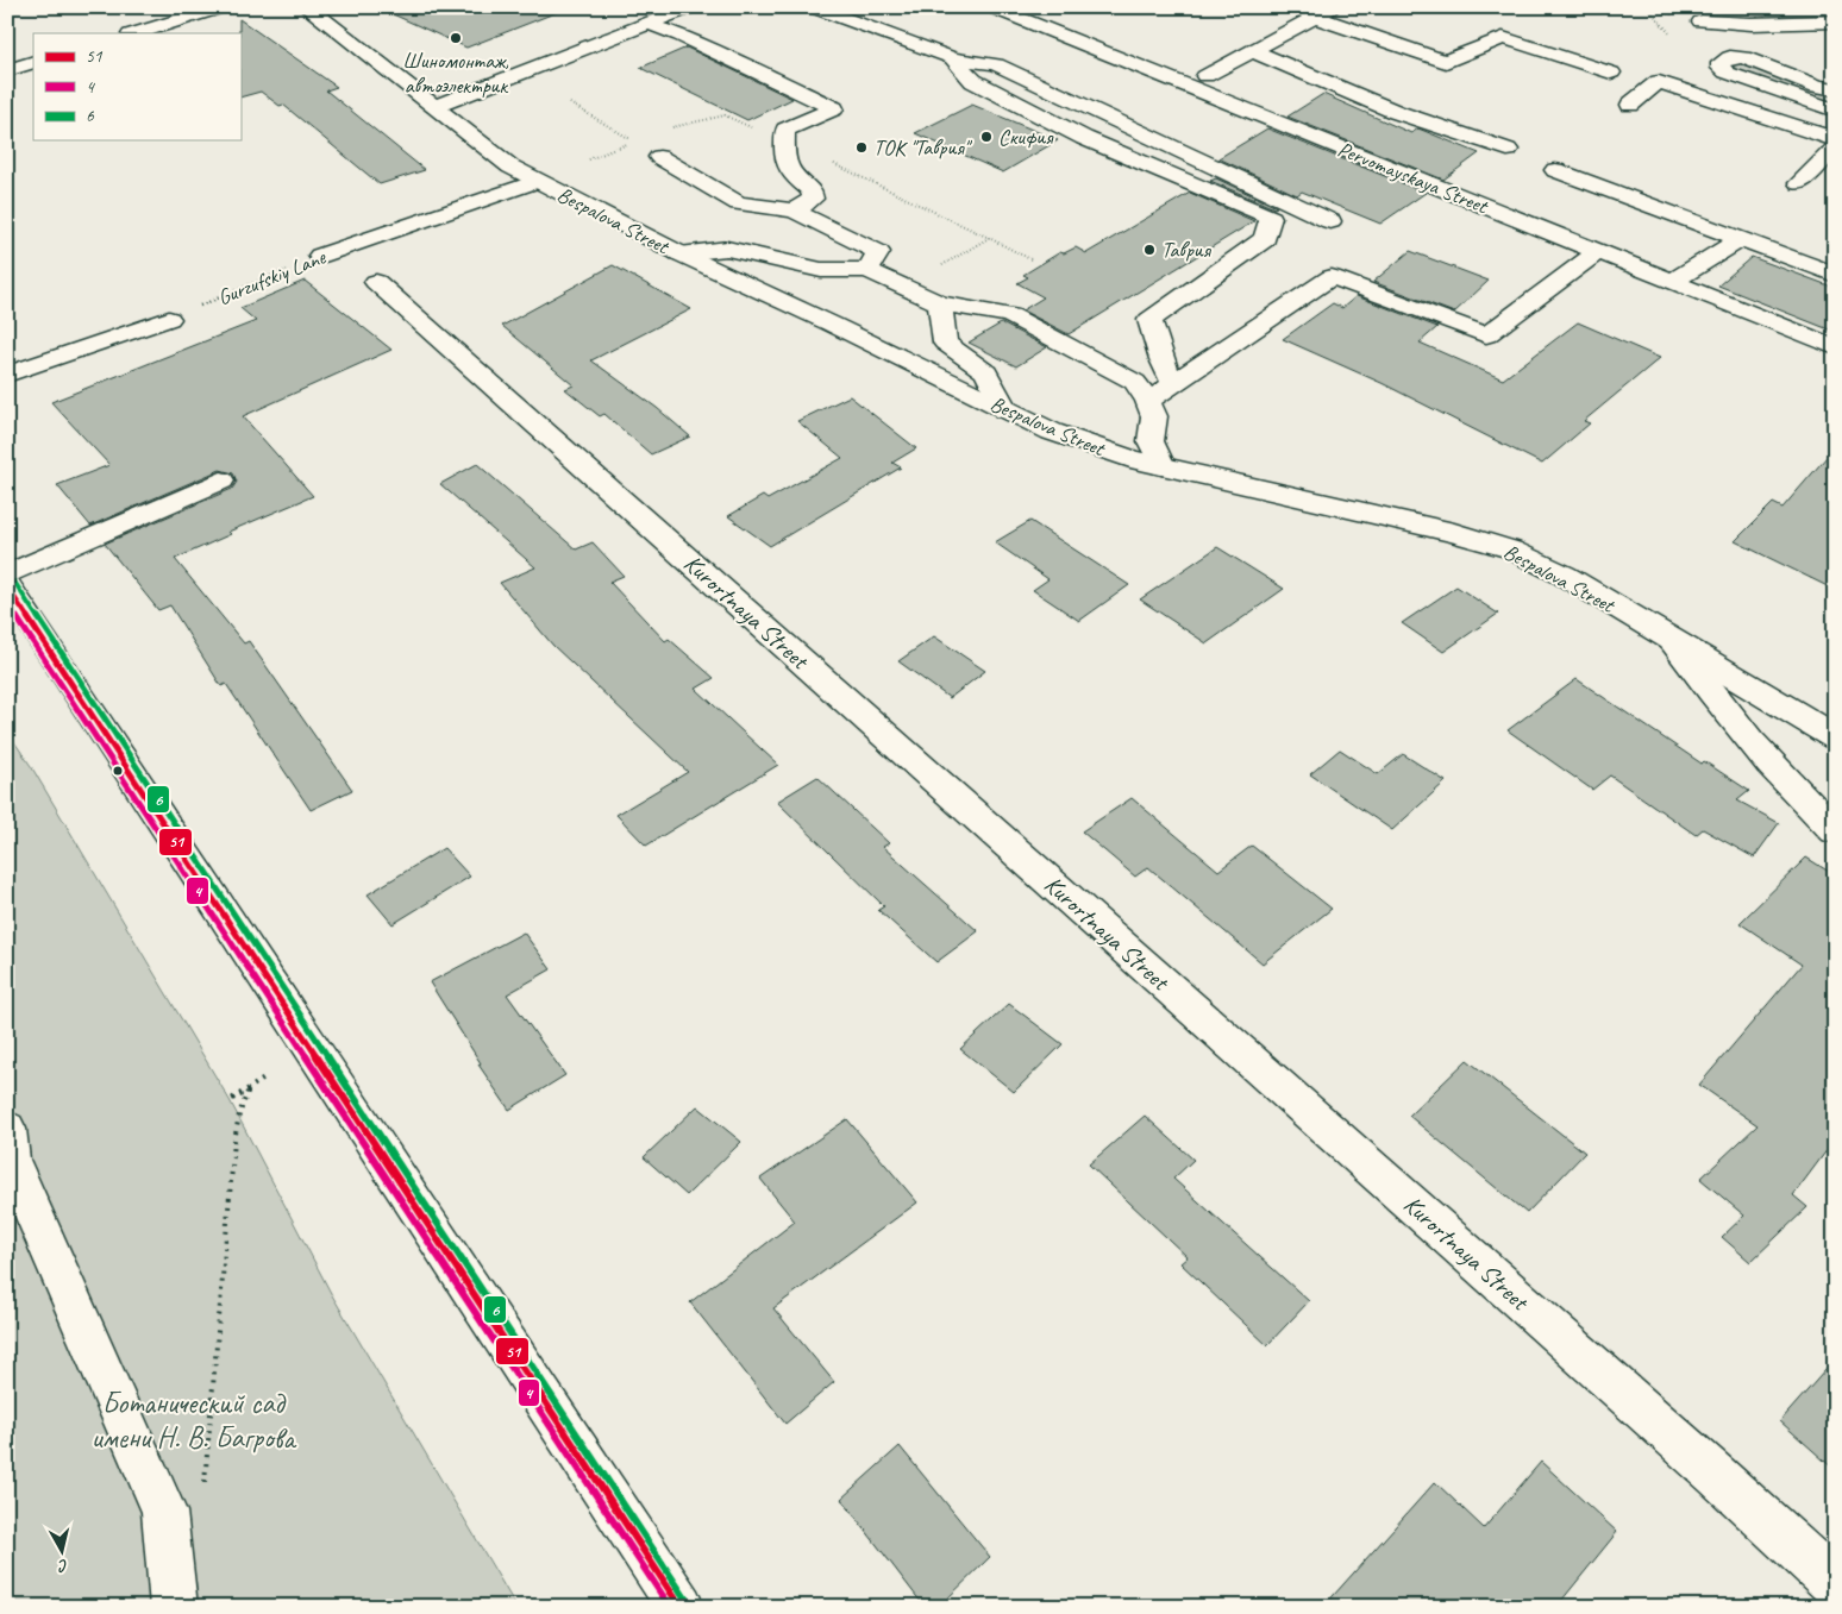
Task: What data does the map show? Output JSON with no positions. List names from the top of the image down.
{
  "streets": {
    "main road": [
      "Pervomayskaya Street",
      "Bespalova Street",
      "Gurzufskiy Lane",
      "Kurortnaya Street"
    ]
  },
  "crossings": [
    ["Bespalova Street", "Gurzufskiy Lane"]
  ],
  "parks": ["Ботанический сад имени Н. В. Багрова"],
  "places": [
    "Шиномонтаж, автоэлектрик",
    "Скифия",
    "ТОК \"Таврия\"",
    "Таврия"
  ],
  "lines": ["transit line 6", "transit line 51", "transit line 4"],
  "legend": ["51", "4", "6"],
  "north": "bottom"
}
